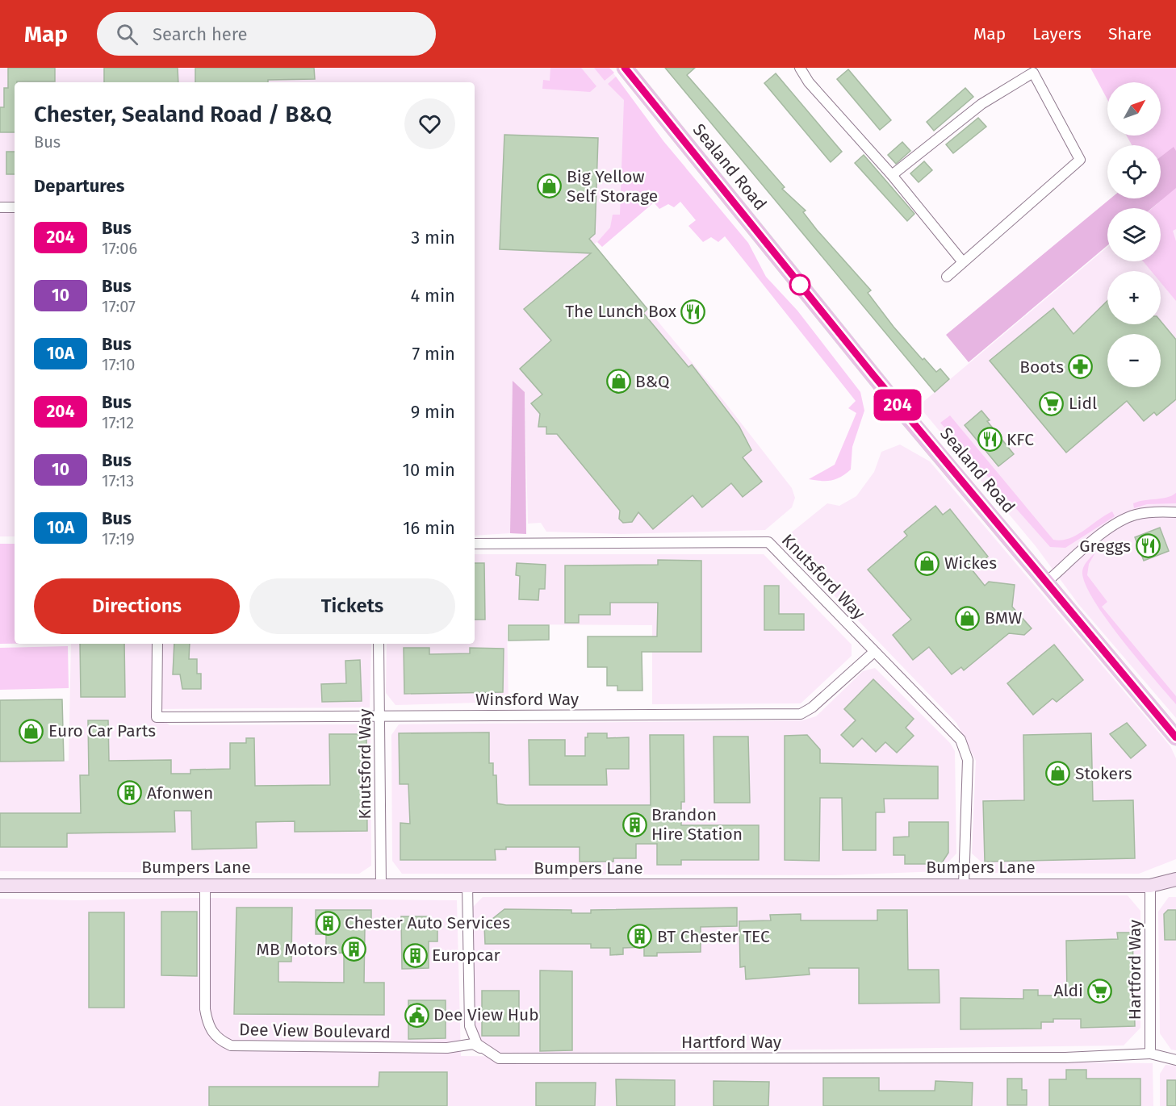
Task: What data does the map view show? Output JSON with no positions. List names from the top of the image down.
{
  "streets": {
    "main road": ["Sealand Road"],
    "street": [
      "Knutsford Way",
      "Winsford Way",
      "Bumpers Lane",
      "Hartford Way",
      "Dee View Boulevard"
    ]
  },
  "crossings": [
    ["Knutsford Way", "Winsford Way"],
    ["Knutsford Way", "Bumpers Lane"],
    ["Bumpers Lane", "Hartford Way"],
    ["Bumpers Lane", "Dee View Boulevard"],
    ["Hartford Way", "Dee View Boulevard"]
  ],
  "places": {
    "shop": [
      "Big Yellow Self Storage",
      "B&Q",
      "Wickes",
      "BMW",
      "Euro Car Parts",
      "Stokers"
    ],
    "restaurant": ["The Lunch Box", "KFC", "Greggs"],
    "pharmacy": ["Boots"],
    "supermarket": ["Lidl", "Aldi"],
    "building": [
      "Afonwen",
      "Brandon Hire Station",
      "Chester Auto Services",
      "BT Chester TEC",
      "MB Motors",
      "Europcar"
    ],
    "public building": ["Dee View Hub"]
  },
  "lines": ["bus line 204"],
  "north": "top right",
  "page": {
    "header": "Map",
    "search": "Search here",
    "nav": ["Map", "Layers", "Share"],
    "on_map": "204",
    "map_buttons": ["+", "−"],
    "heading": [
      ["Chester, Sealand Road / B&Q", "Bus"],
      "Departures"
    ],
    "list": [
      {
        "mark": "204",
        "name": "Bus",
        "note": "17:06",
        "value": "3 min"
      },
      {
        "mark": "10",
        "name": "Bus",
        "note": "17:07",
        "value": "4 min"
      },
      {
        "mark": "10A",
        "name": "Bus",
        "note": "17:10",
        "value": "7 min"
      },
      {
        "mark": "204",
        "name": "Bus",
        "note": "17:12",
        "value": "9 min"
      },
      {
        "mark": "10",
        "name": "Bus",
        "note": "17:13",
        "value": "10 min"
      },
      {
        "mark": "10A",
        "name": "Bus",
        "note": "17:19",
        "value": "16 min"
      }
    ],
    "buttons": ["Directions", "Tickets"]
  }
}
